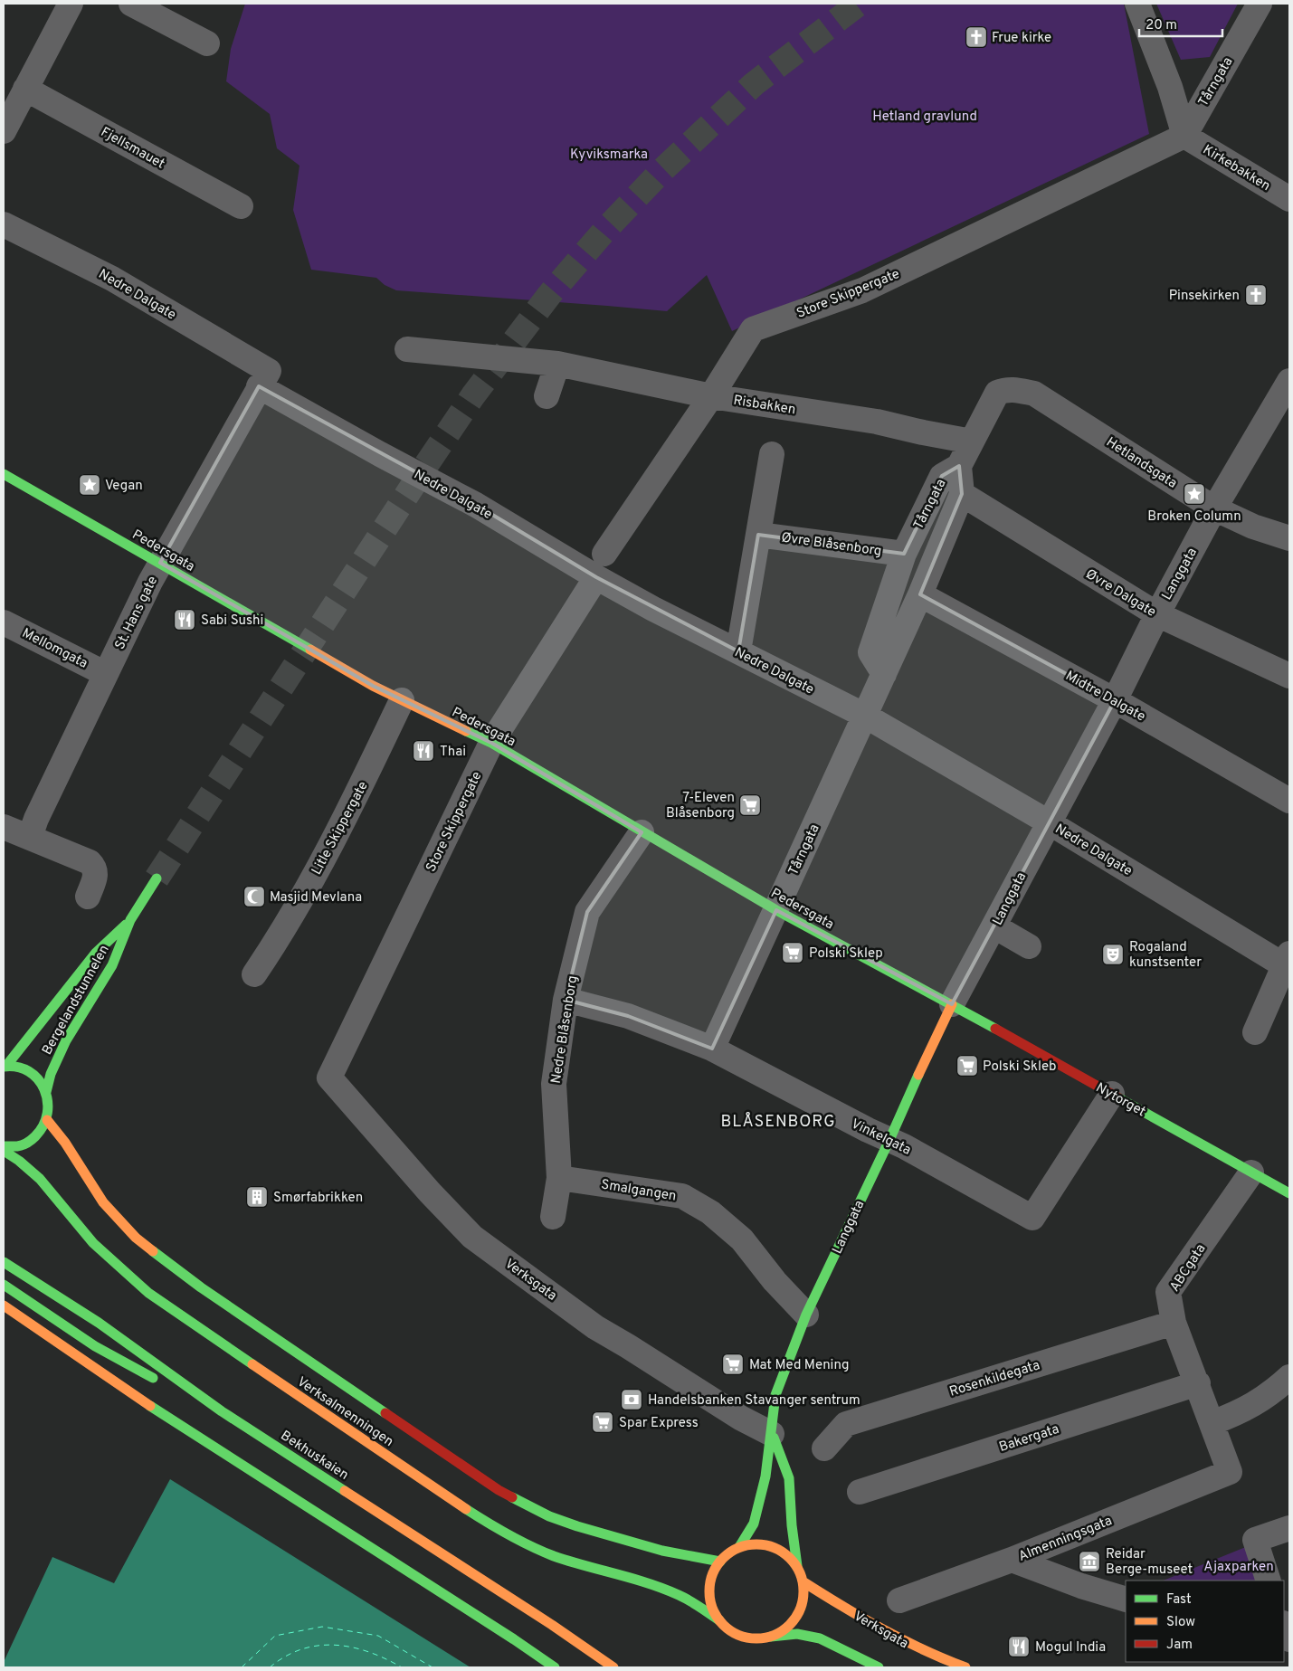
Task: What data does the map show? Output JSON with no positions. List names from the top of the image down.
{
  "streets": {
    "main road": [
      "Pedersgata",
      "Langgata",
      "Bergelandstunnelen",
      "Nytorget",
      "Verksgata",
      "Verksalmenningen",
      "Bekhuskaien"
    ],
    "street": [
      "Tårngata",
      "Fjellsmauet",
      "Kirkebakken",
      "Store Skippergate",
      "Nedre Dalgate",
      "Risbakken",
      "Hetlandsgata",
      "Øvre Blåsenborg",
      "Øvre Dalgate",
      "St. Hans gate",
      "Mellomgata",
      "Midtre Dalgate",
      "Litle Skippergate",
      "Nedre Blåsenborg",
      "Vinkelgata",
      "Smalgangen",
      "ABCgata",
      "Rosenkildegata",
      "Bakergata",
      "Almenningsgata"
    ]
  },
  "crossings": [
    ["Tårngata", "Kirkebakken"],
    ["Tårngata", "Store Skippergate"],
    ["Tårngata", "Nedre Dalgate"],
    ["Tårngata", "Risbakken"],
    ["Tårngata", "Hetlandsgata"],
    ["Tårngata", "Øvre Blåsenborg"],
    ["Tårngata", "Pedersgata"],
    ["Tårngata", "Øvre Dalgate"],
    ["Tårngata", "Midtre Dalgate"],
    ["Tårngata", "Vinkelgata"],
    ["Kirkebakken", "Store Skippergate"],
    ["Store Skippergate", "Nedre Dalgate"],
    ["Store Skippergate", "Risbakken"],
    ["Store Skippergate", "Pedersgata"],
    ["Store Skippergate", "Verksgata"],
    ["Nedre Dalgate", "Langgata"],
    ["Nedre Dalgate", "St. Hans gate"],
    ["Hetlandsgata", "Langgata"],
    ["Pedersgata", "Langgata"],
    ["Pedersgata", "St. Hans gate"],
    ["Pedersgata", "Litle Skippergate"],
    ["Pedersgata", "Nedre Blåsenborg"],
    ["Pedersgata", "Nytorget"],
    ["Langgata", "Øvre Dalgate"],
    ["Langgata", "Midtre Dalgate"],
    ["Langgata", "Nytorget"],
    ["Langgata", "Vinkelgata"],
    ["Langgata", "Smalgangen"],
    ["Langgata", "Verksgata"],
    ["Langgata", "Verksalmenningen"],
    ["St. Hans gate", "Mellomgata"],
    ["Bergelandstunnelen", "Verksalmenningen"],
    ["Nedre Blåsenborg", "Vinkelgata"],
    ["Nedre Blåsenborg", "Smalgangen"],
    ["Nytorget", "Vinkelgata"],
    ["Nytorget", "ABCgata"],
    ["ABCgata", "Rosenkildegata"],
    ["ABCgata", "Bakergata"],
    ["ABCgata", "Almenningsgata"],
    ["Verksgata", "Verksalmenningen"]
  ],
  "districts": ["BLÅSENBORG"],
  "parks": ["Hetland gravlund", "Kyviksmarka", "Ajaxparken"],
  "places": {
    "church": ["Frue kirke", "Pinsekirken"],
    "place": ["Vegan", "Broken Column"],
    "restaurant": ["Sabi Sushi", "Thai", "Mogul India"],
    "supermarket": [
      "7-Eleven Blåsenborg",
      "Polski Sklep",
      "Polski Skleb",
      "Mat Med Mening",
      "Spar Express"
    ],
    "mosque": ["Masjid Mevlana"],
    "theatre": ["Rogaland kunstsenter"],
    "building": ["Smørfabrikken"],
    "bank": ["Handelsbanken Stavanger sentrum"],
    "museum": ["Reidar Berge-museet"]
  },
  "legend": ["Fast", "Slow", "Jam"],
  "scale_bar": "20 m"
}
